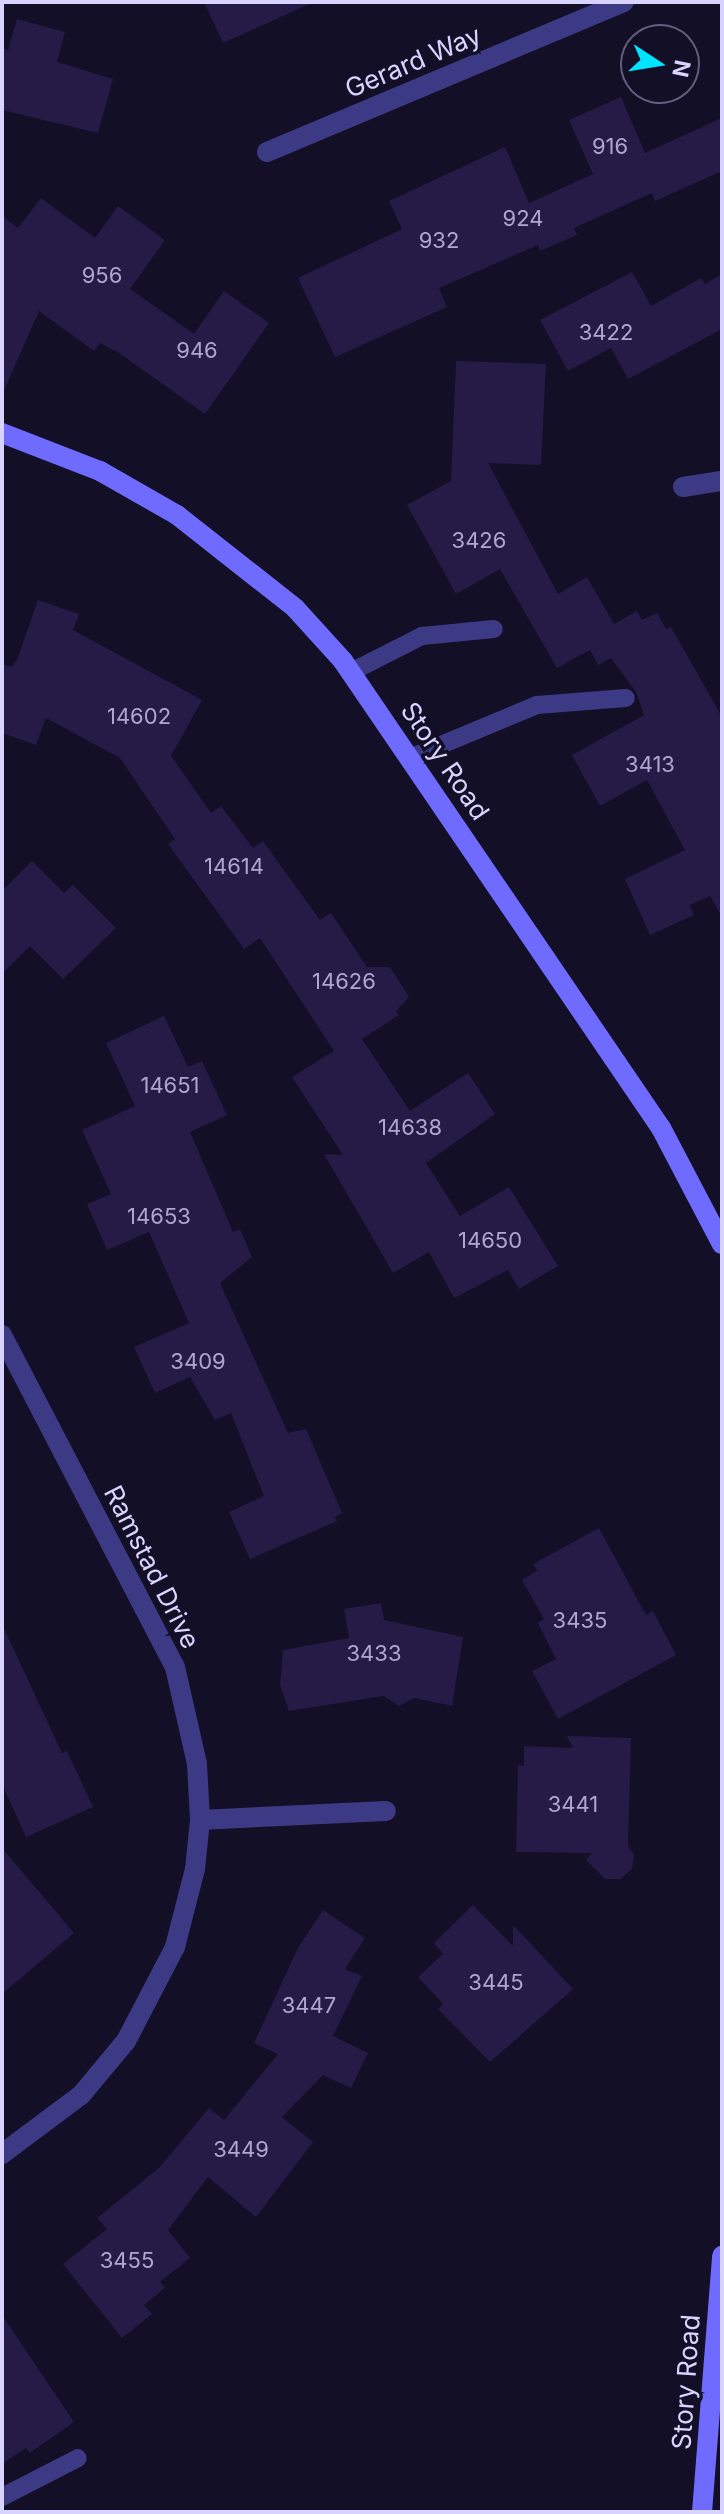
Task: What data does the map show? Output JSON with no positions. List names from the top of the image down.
{
  "streets": {
    "street": ["Gerard Way", "Story Road", "Ramstad Drive"]
  },
  "house_numbers": [
    "916",
    "924",
    "932",
    "956",
    "3422",
    "946",
    "3426",
    "14602",
    "3413",
    "14614",
    "14626",
    "14651",
    "14638",
    "14653",
    "14650",
    "3409",
    "3435",
    "3433",
    "3441",
    "3445",
    "3447",
    "3449",
    "3455"
  ],
  "north": "right"
}
